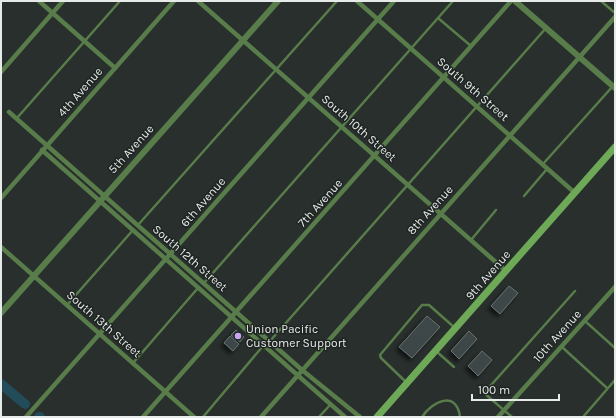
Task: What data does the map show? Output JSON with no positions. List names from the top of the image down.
{
  "streets": {
    "main road": ["9th Avenue"],
    "street": [
      "South 9th Street",
      "4th Avenue",
      "South 10th Street",
      "5th Avenue",
      "6th Avenue",
      "7th Avenue",
      "8th Avenue",
      "South 12th Street",
      "South 13th Street",
      "10th Avenue"
    ]
  },
  "crossings": [
    ["South 9th Street", "6th Avenue"],
    ["South 9th Street", "7th Avenue"],
    ["South 9th Street", "8th Avenue"],
    ["South 9th Street", "9th Avenue"],
    ["4th Avenue", "South 12th Street"],
    ["South 10th Street", "5th Avenue"],
    ["South 10th Street", "6th Avenue"],
    ["South 10th Street", "7th Avenue"],
    ["South 10th Street", "8th Avenue"],
    ["South 10th Street", "9th Avenue"],
    ["5th Avenue", "South 12th Street"],
    ["5th Avenue", "South 13th Street"],
    ["6th Avenue", "South 12th Street"],
    ["6th Avenue", "South 13th Street"],
    ["7th Avenue", "South 12th Street"],
    ["7th Avenue", "South 13th Street"],
    ["8th Avenue", "South 12th Street"]
  ],
  "places": ["Union Pacific Customer Support"],
  "scale_bar": "100 m"
}
